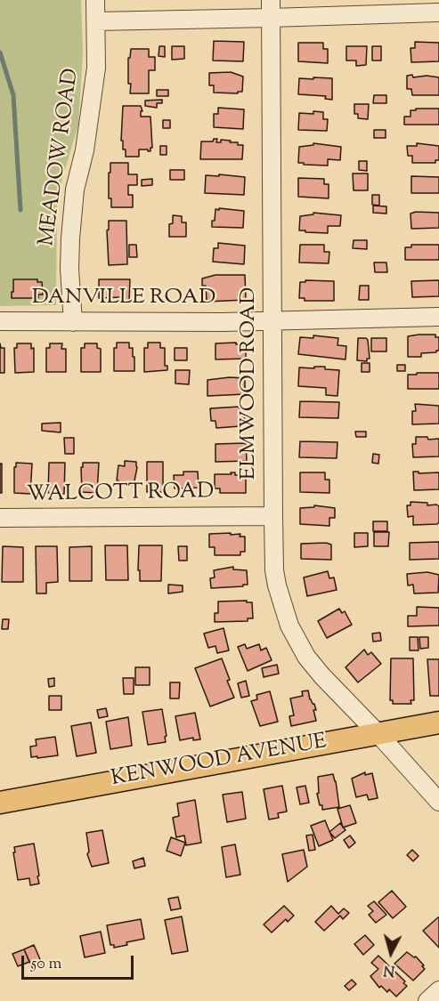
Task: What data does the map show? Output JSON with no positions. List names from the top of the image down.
{
  "streets": {
    "main road": ["KENWOOD AVENUE"],
    "street": [
      "MEADOW ROAD",
      "DANVILLE ROAD",
      "ELMWOOD ROAD",
      "WALCOTT ROAD"
    ]
  },
  "crossings": [
    ["MEADOW ROAD", "DANVILLE ROAD"],
    ["DANVILLE ROAD", "ELMWOOD ROAD"],
    ["ELMWOOD ROAD", "WALCOTT ROAD"],
    ["ELMWOOD ROAD", "KENWOOD AVENUE"]
  ],
  "scale_bar": "50 m",
  "north": "bottom"
}
